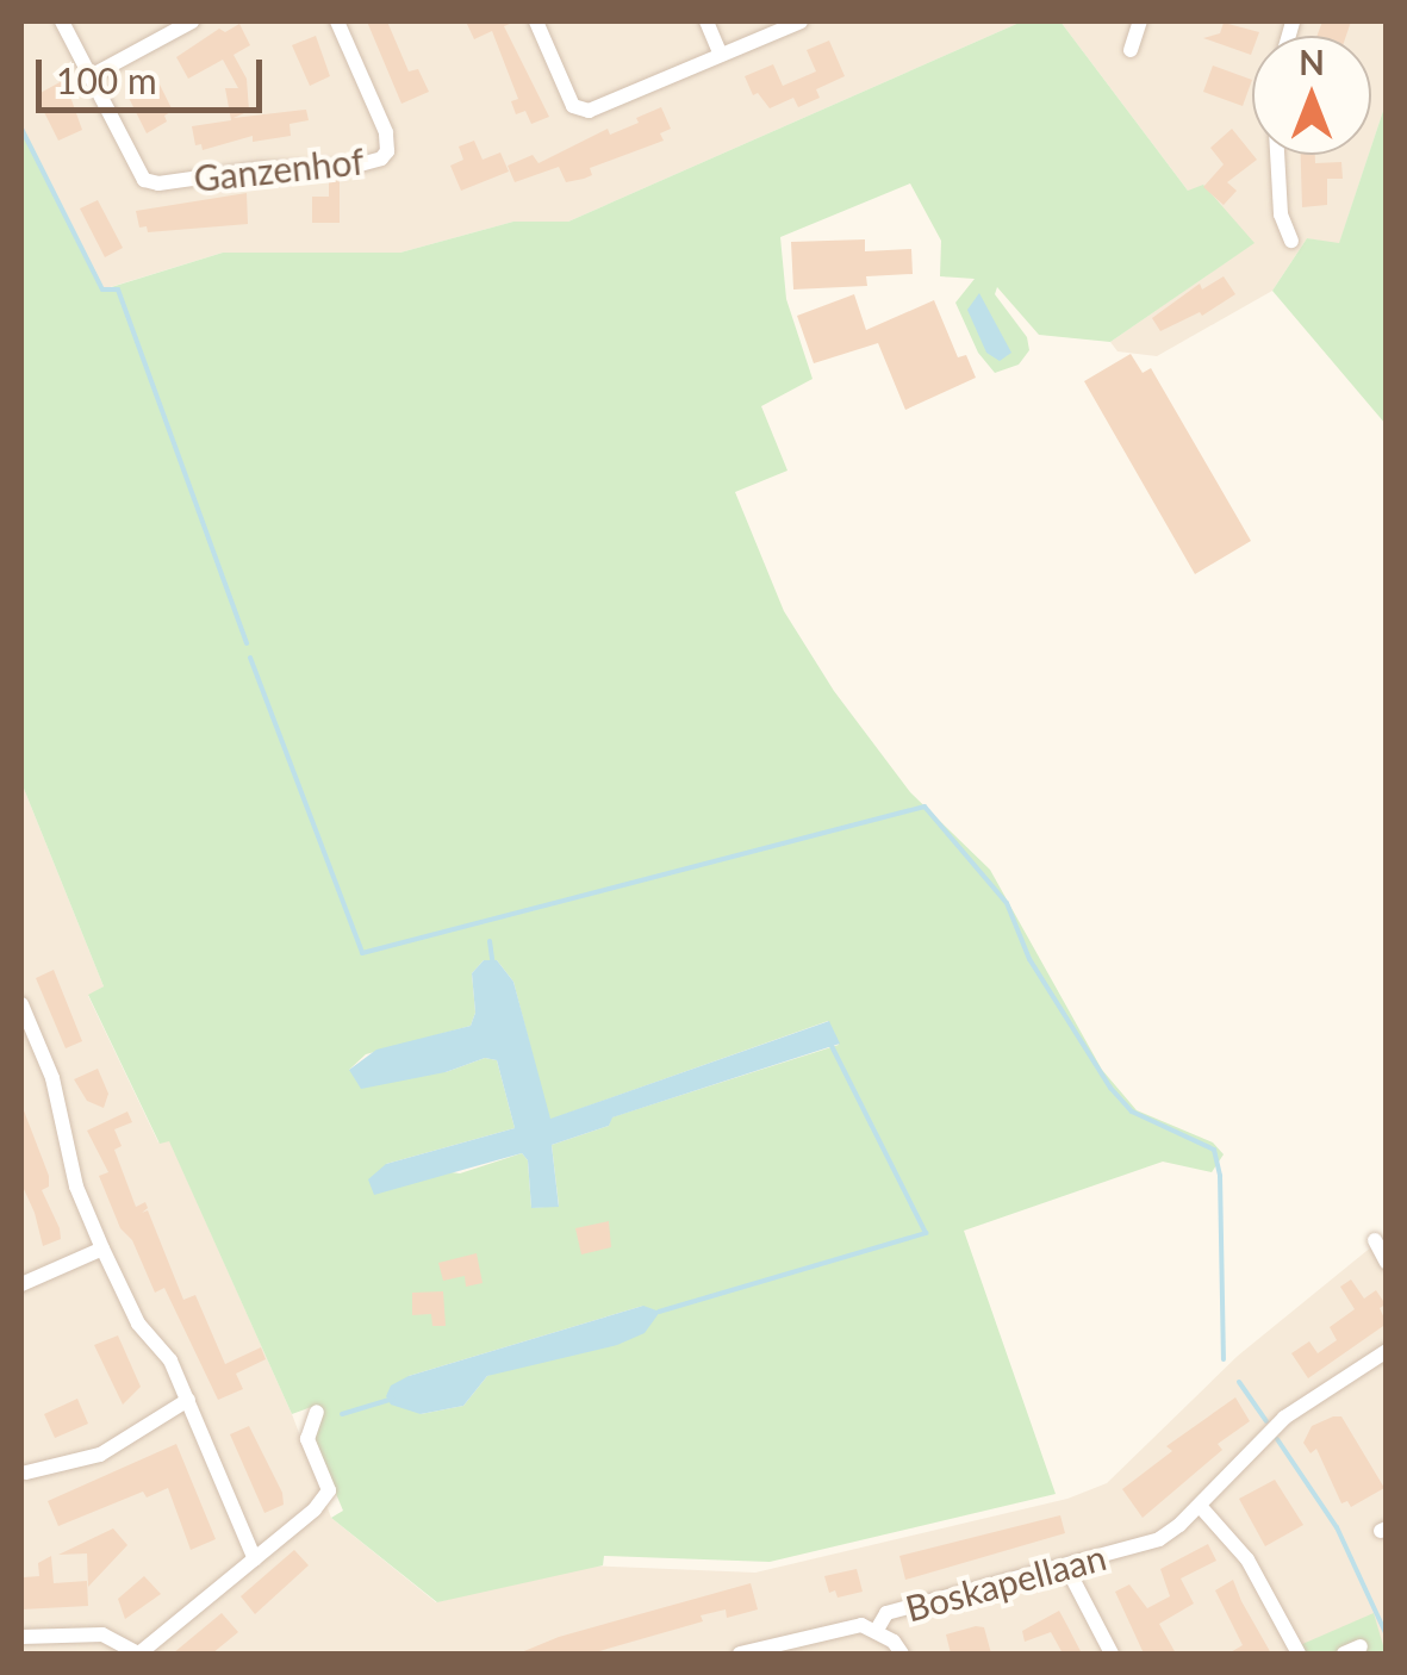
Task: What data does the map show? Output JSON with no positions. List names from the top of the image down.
{
  "streets": {
    "street": ["Ganzenhof", "Boskapellaan"]
  },
  "scale_bar": "100 m",
  "north": "top"
}
